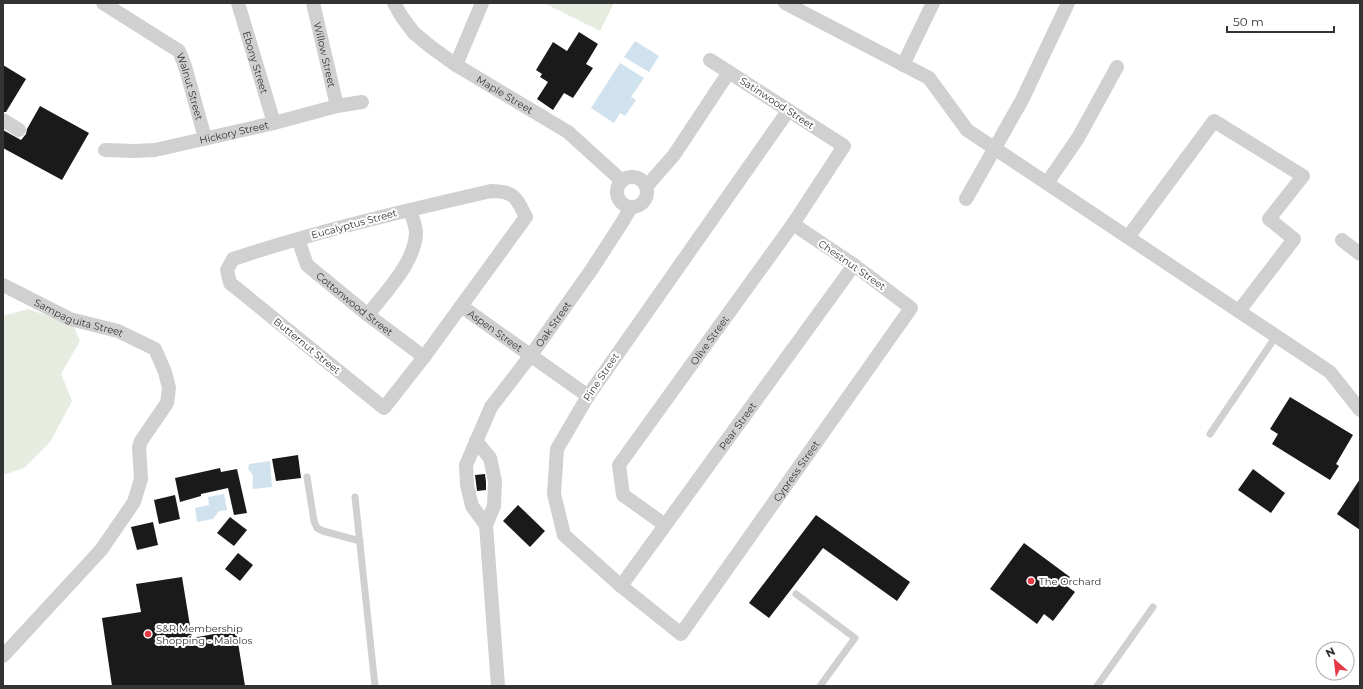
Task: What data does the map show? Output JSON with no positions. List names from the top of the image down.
{
  "streets": {
    "street": [
      "Willow Street",
      "Ebony Street",
      "Walnut Street",
      "Maple Street",
      "Satinwood Street",
      "Hickory Street",
      "Eucalyptus Street",
      "Chestnut Street",
      "Cottonwood Street",
      "Sampaguita Street",
      "Oak Street",
      "Aspen Street",
      "Olive Street",
      "Butternut Street",
      "Pine Street",
      "Pear Street",
      "Cypress Street"
    ]
  },
  "crossings": [
    ["Willow Street", "Hickory Street"],
    ["Ebony Street", "Hickory Street"],
    ["Walnut Street", "Hickory Street"],
    ["Maple Street", "Oak Street"],
    ["Satinwood Street", "Olive Street"],
    ["Satinwood Street", "Pine Street"],
    ["Eucalyptus Street", "Cottonwood Street"],
    ["Eucalyptus Street", "Aspen Street"],
    ["Eucalyptus Street", "Butternut Street"],
    ["Chestnut Street", "Olive Street"],
    ["Chestnut Street", "Pear Street"],
    ["Chestnut Street", "Cypress Street"],
    ["Cottonwood Street", "Butternut Street"],
    ["Oak Street", "Aspen Street"],
    ["Aspen Street", "Pine Street"],
    ["Olive Street", "Pear Street"],
    ["Pine Street", "Pear Street"],
    ["Pine Street", "Cypress Street"]
  ],
  "places": ["The Orchard", "S&R Membership Shopping - Malolos"],
  "scale_bar": "50 m",
  "north": "top left"
}
